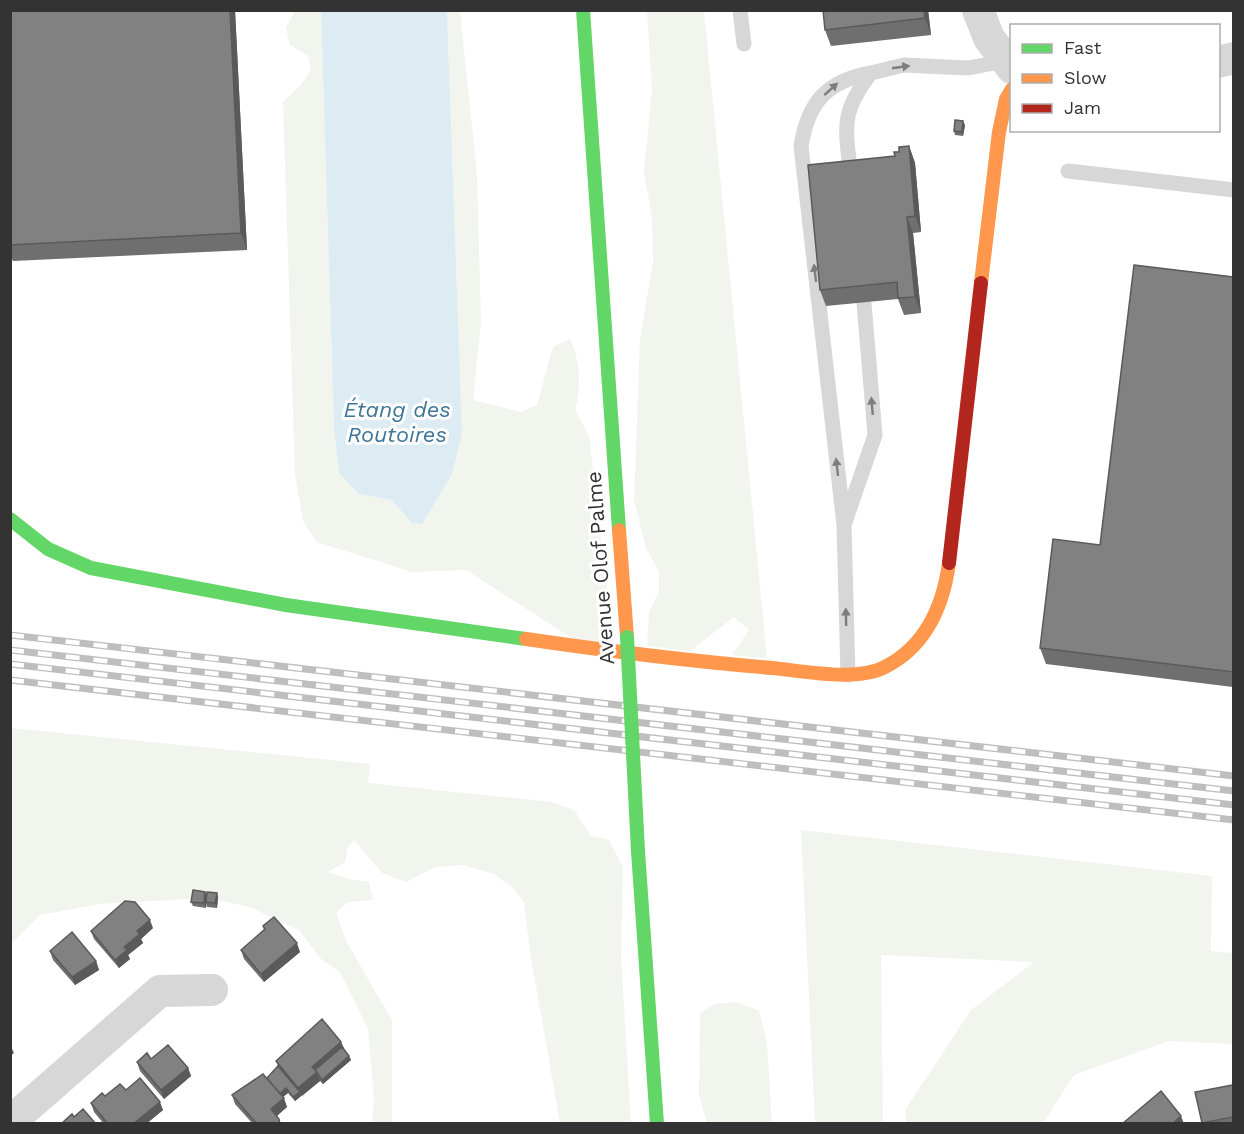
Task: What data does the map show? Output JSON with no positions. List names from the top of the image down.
{
  "streets": {
    "street": ["Avenue Olof Palme"]
  },
  "water": ["Étang des Routoires"],
  "legend": ["Fast", "Slow", "Jam"]
}
